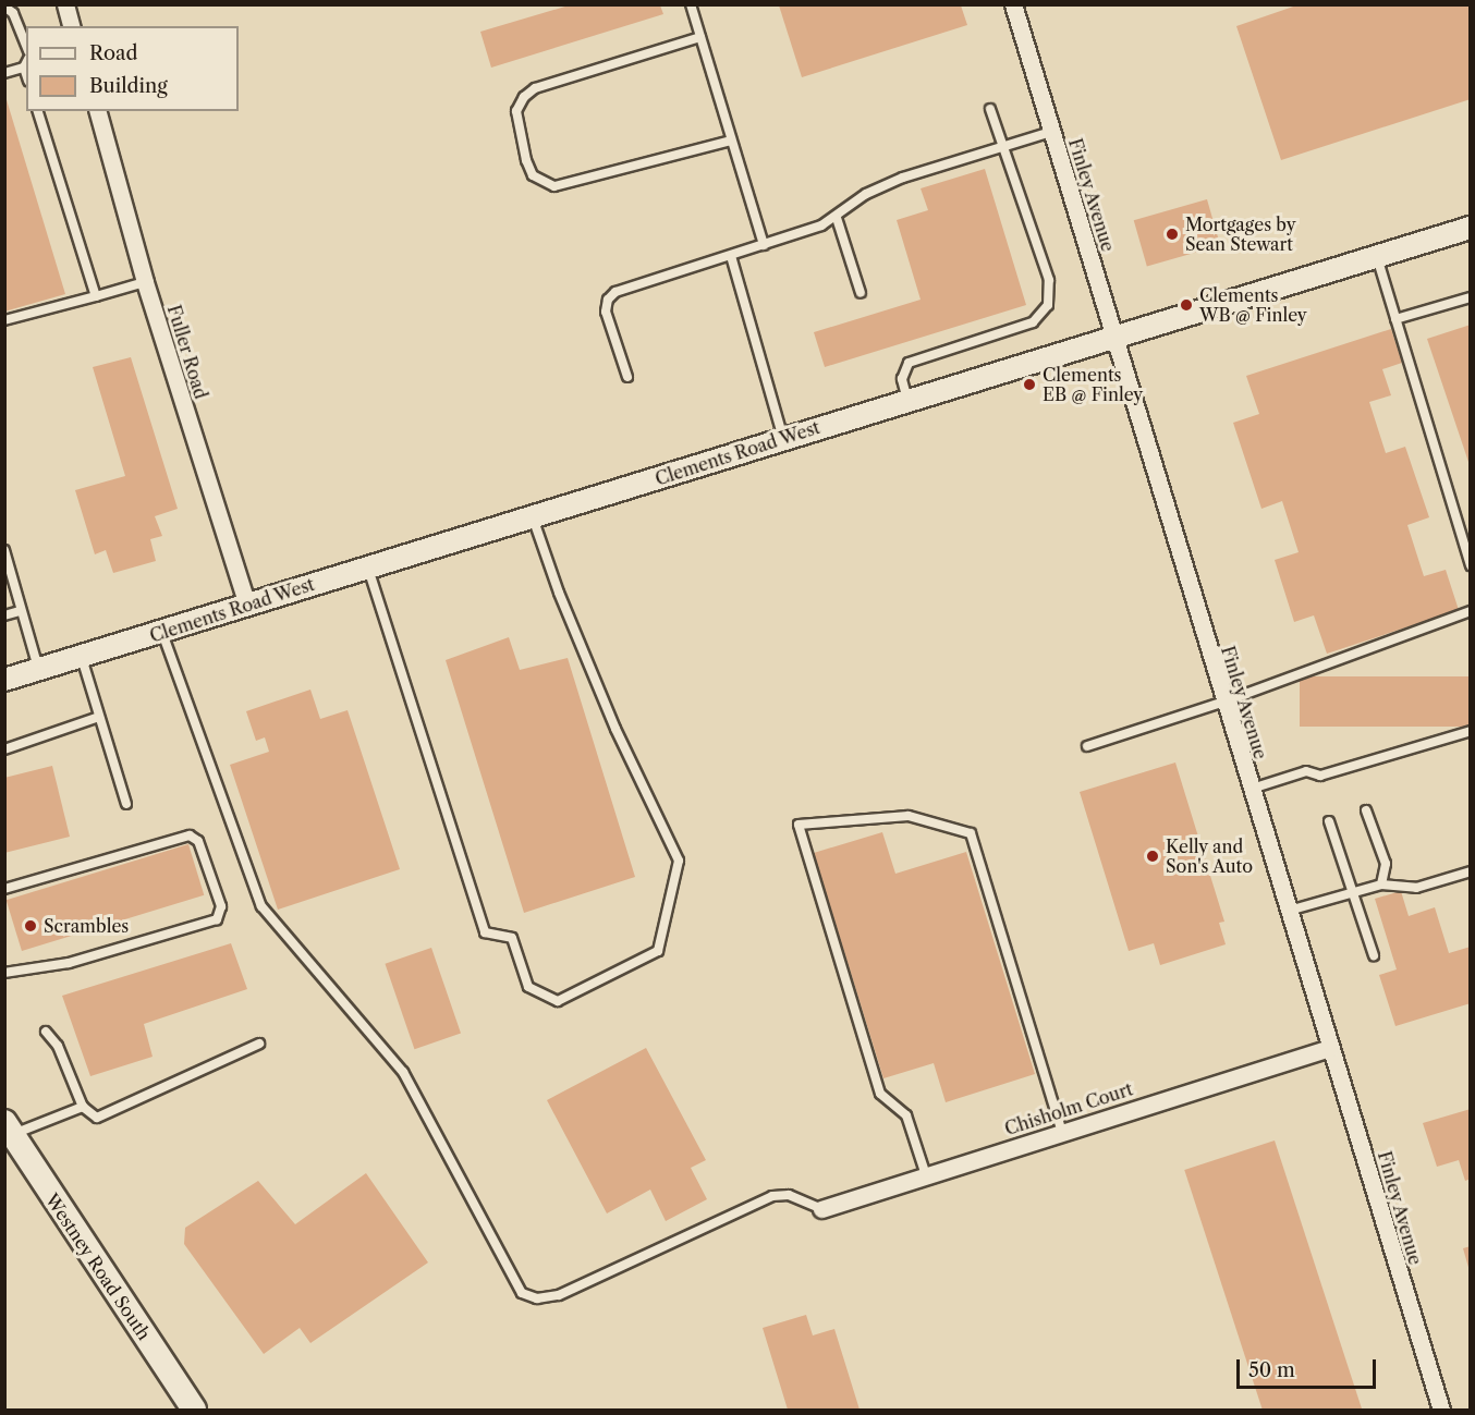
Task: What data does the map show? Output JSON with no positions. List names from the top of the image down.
{
  "streets": {
    "main road": ["Westney Road South"],
    "street": [
      "Finley Avenue",
      "Fuller Road",
      "Clements Road West",
      "Chisholm Court"
    ]
  },
  "crossings": [
    ["Finley Avenue", "Clements Road West"],
    ["Finley Avenue", "Chisholm Court"],
    ["Fuller Road", "Clements Road West"]
  ],
  "places": [
    "Mortgages by Sean Stewart",
    "Clements WB @ Finley",
    "Clements EB @ Finley",
    "Kelly and Son's Auto",
    "Scrambles"
  ],
  "legend": ["Road", "Building"],
  "scale_bar": "50 m"
}
